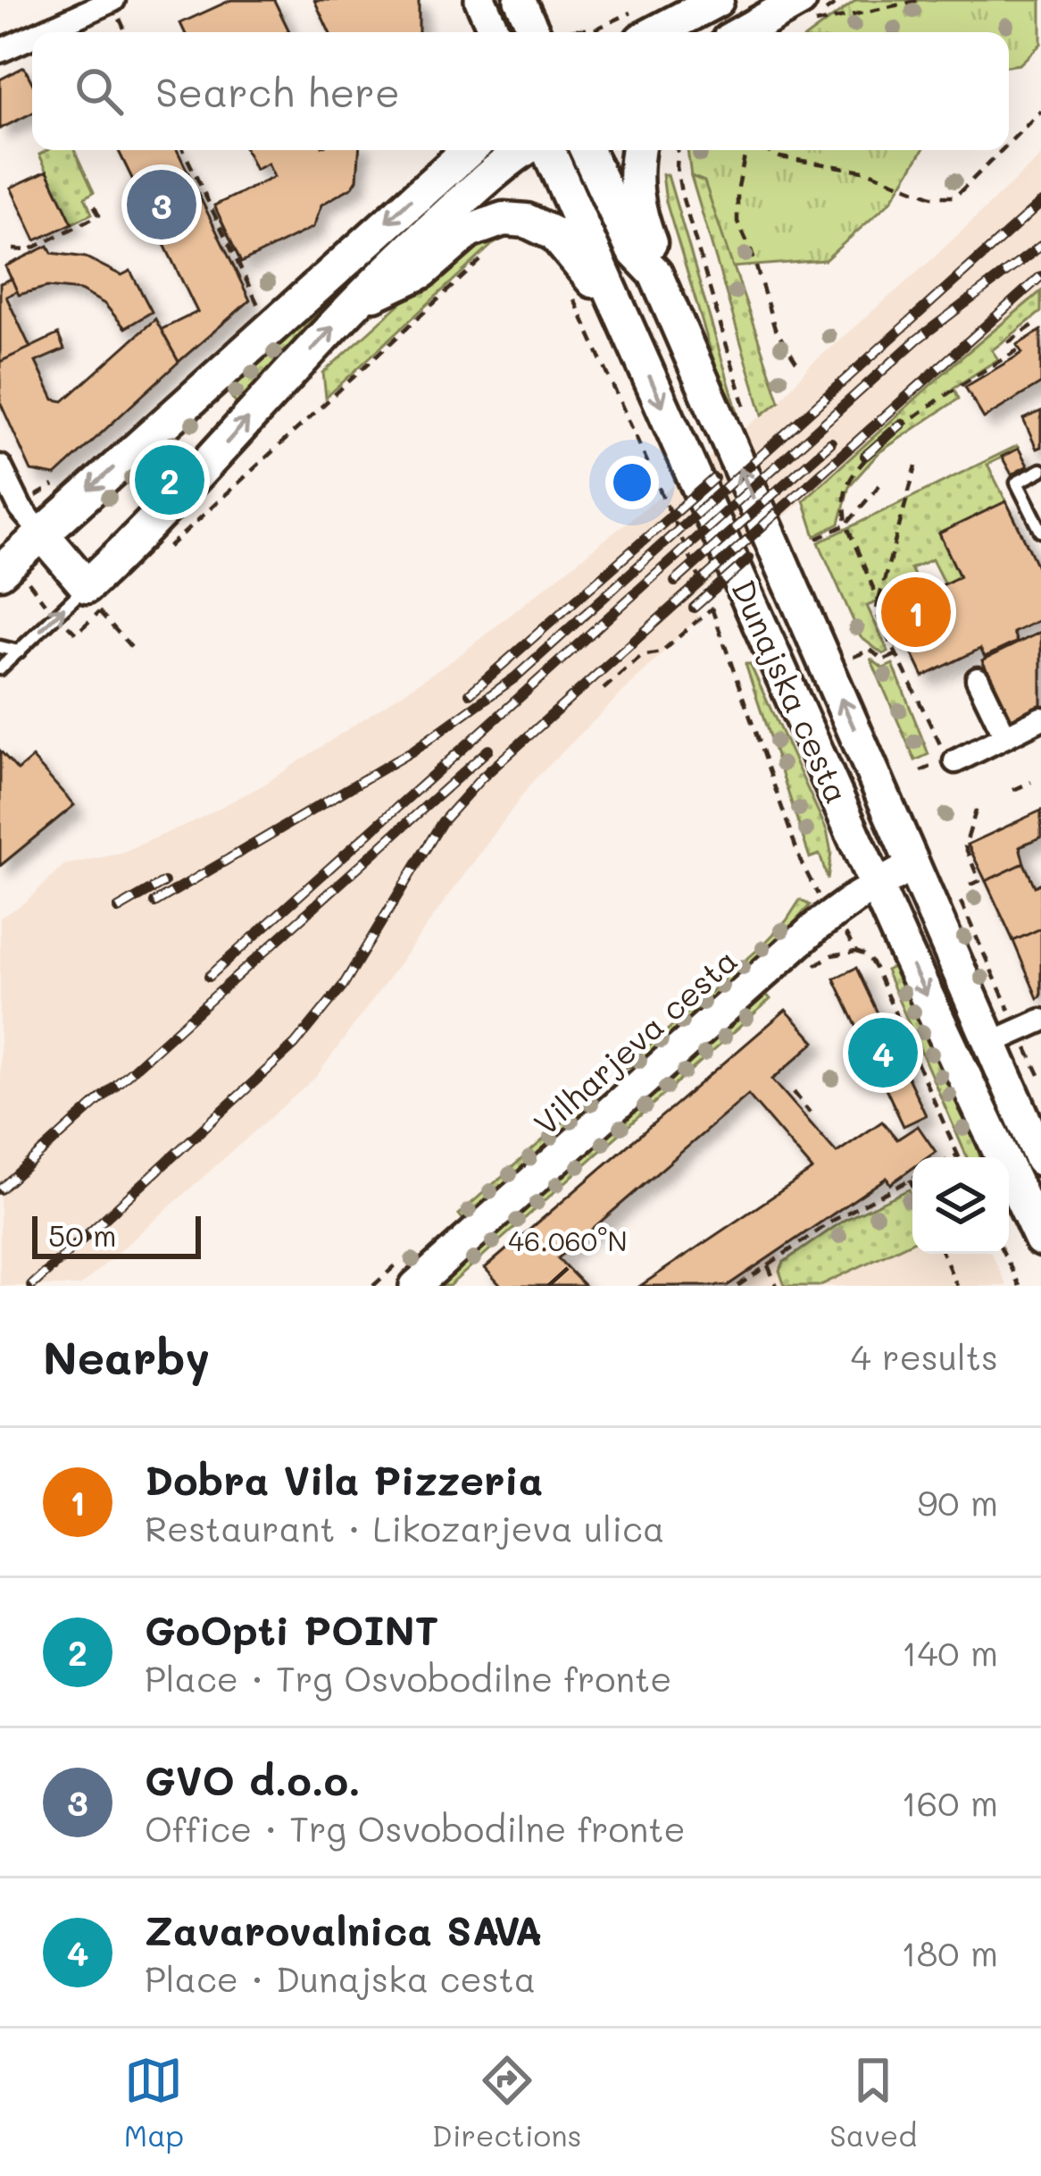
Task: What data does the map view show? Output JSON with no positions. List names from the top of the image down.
{
  "streets": {
    "main road": ["Dunajska cesta", "Vilharjeva cesta"]
  },
  "crossings": [
    ["Dunajska cesta", "Vilharjeva cesta"]
  ],
  "scale_bar": "50 m",
  "page": {
    "search": "Search here",
    "pins": [
      "3",
      "2",
      "1",
      "4"
    ],
    "scale": "50 m",
    "heading": ["Nearby", "4 results"],
    "list": [
      {
        "mark": "1",
        "name": "Dobra Vila Pizzeria",
        "note": "Restaurant · Likozarjeva ulica",
        "value": "90 m"
      },
      {
        "mark": "2",
        "name": "GoOpti POINT",
        "note": "Place · Trg Osvobodilne fronte",
        "value": "140 m"
      },
      {
        "mark": "3",
        "name": "GVO d.o.o.",
        "note": "Office · Trg Osvobodilne fronte",
        "value": "160 m"
      },
      {
        "mark": "4",
        "name": "Zavarovalnica SAVA",
        "note": "Place · Dunajska cesta",
        "value": "180 m"
      }
    ],
    "nav": ["Map", "Directions", "Saved"]
  },
  "coordinates": ["46.060°N"]
}
